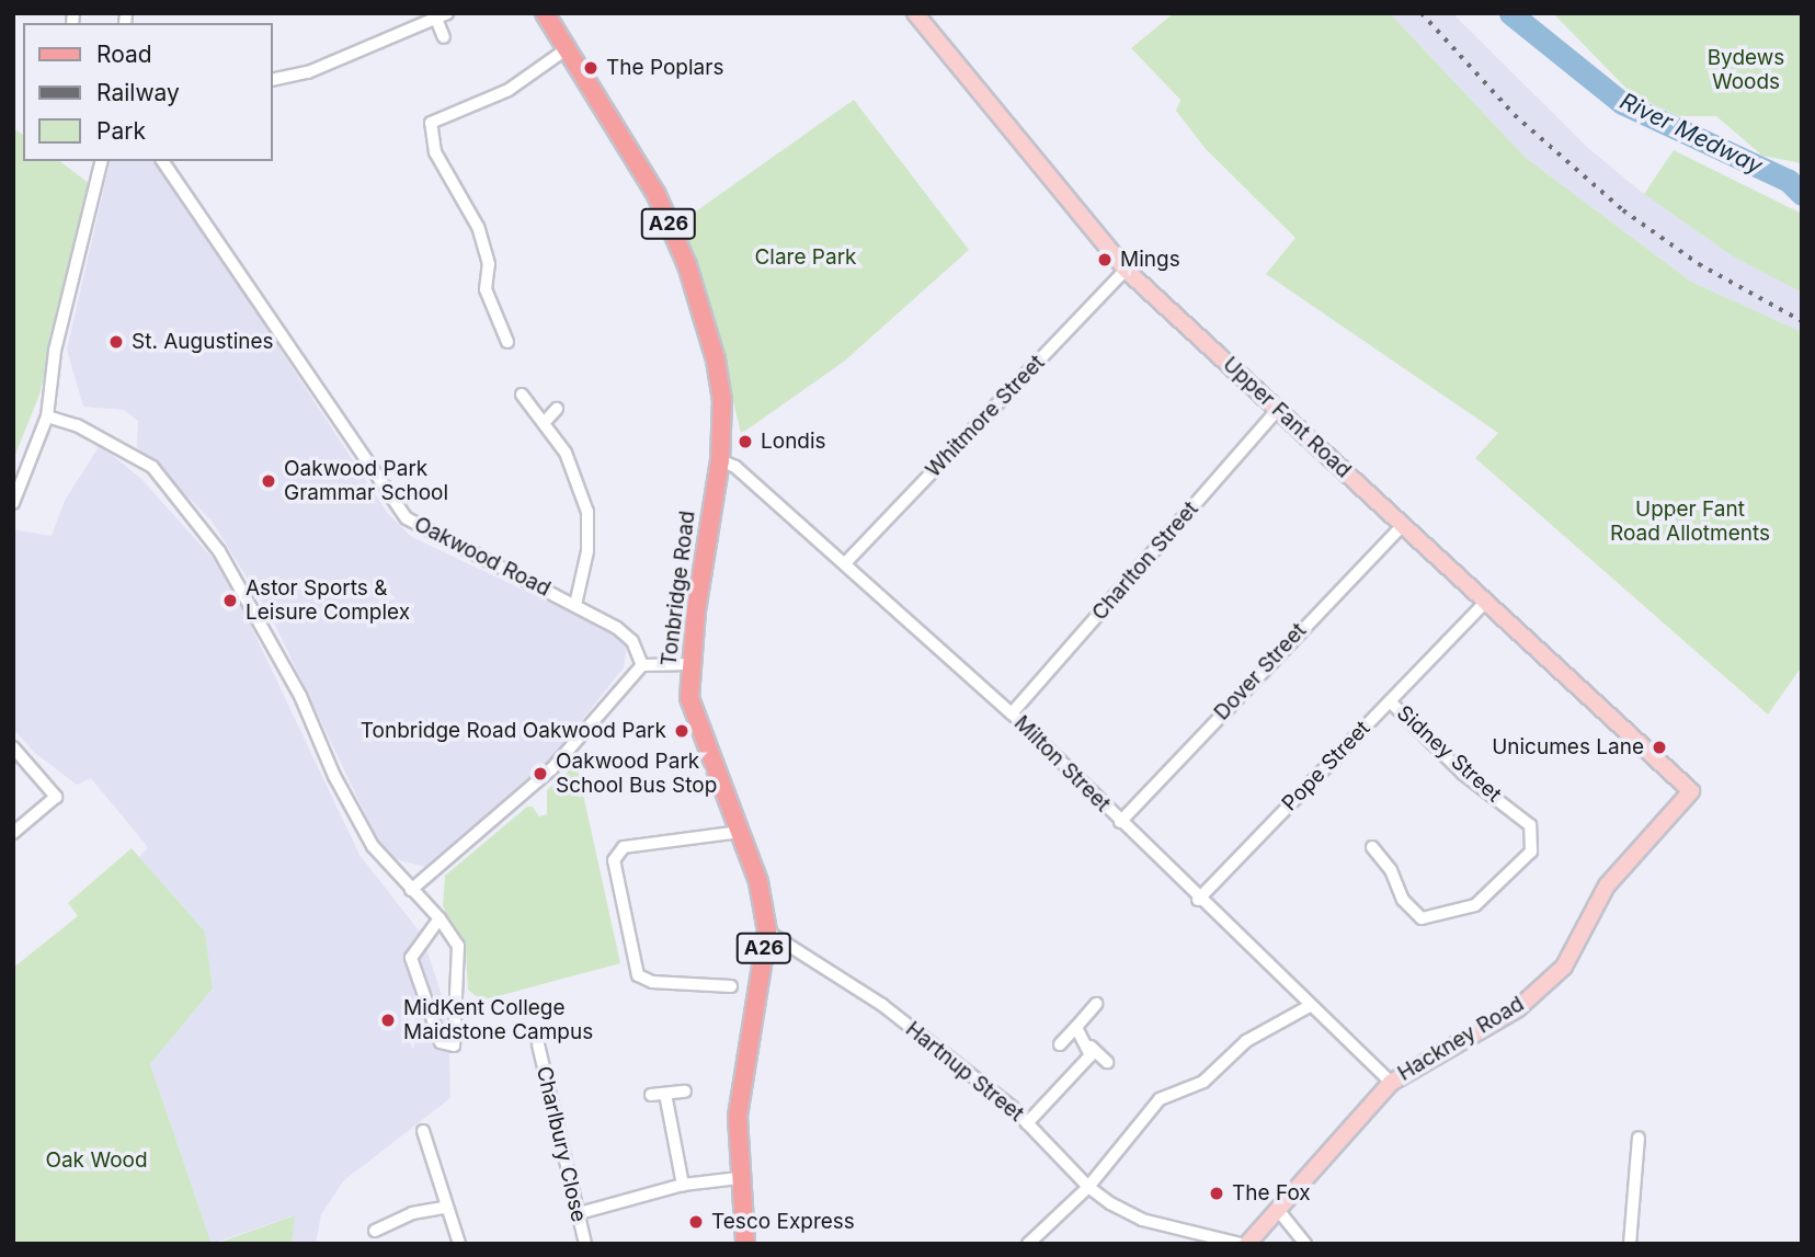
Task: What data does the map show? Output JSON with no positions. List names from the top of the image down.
{
  "streets": {
    "main road": ["A26", "Tonbridge Road"],
    "street": [
      "Whitmore Street",
      "Upper Fant Road",
      "Oakwood Road",
      "Charlton Street",
      "Dover Street",
      "Sidney Street",
      "Milton Street",
      "Pope Street",
      "Hackney Road",
      "Hartnup Street",
      "Charlbury Close"
    ]
  },
  "crossings": [
    ["Whitmore Street", "Upper Fant Road"],
    ["Whitmore Street", "Milton Street"],
    ["Upper Fant Road", "Charlton Street"],
    ["Upper Fant Road", "Dover Street"],
    ["Upper Fant Road", "Pope Street"],
    ["Upper Fant Road", "Hackney Road"],
    ["Charlton Street", "Milton Street"],
    ["Tonbridge Road", "Milton Street"],
    ["Tonbridge Road", "Hartnup Street"],
    ["Dover Street", "Milton Street"],
    ["Sidney Street", "Pope Street"],
    ["Milton Street", "Pope Street"],
    ["Milton Street", "Hackney Road"]
  ],
  "water": ["River Medway"],
  "parks": [
    "Bydews Woods",
    "Clare Park",
    "Upper Fant Road Allotments",
    "Oak Wood"
  ],
  "places": [
    "The Poplars",
    "Mings",
    "St. Augustines",
    "Londis",
    "Oakwood Park Grammar School",
    "Astor Sports & Leisure Complex",
    "Tonbridge Road Oakwood Park",
    "Unicumes Lane",
    "Oakwood Park School Bus Stop",
    "MidKent College Maidstone Campus",
    "The Fox",
    "Tesco Express"
  ],
  "legend": ["Road", "Railway", "Park"]
}
